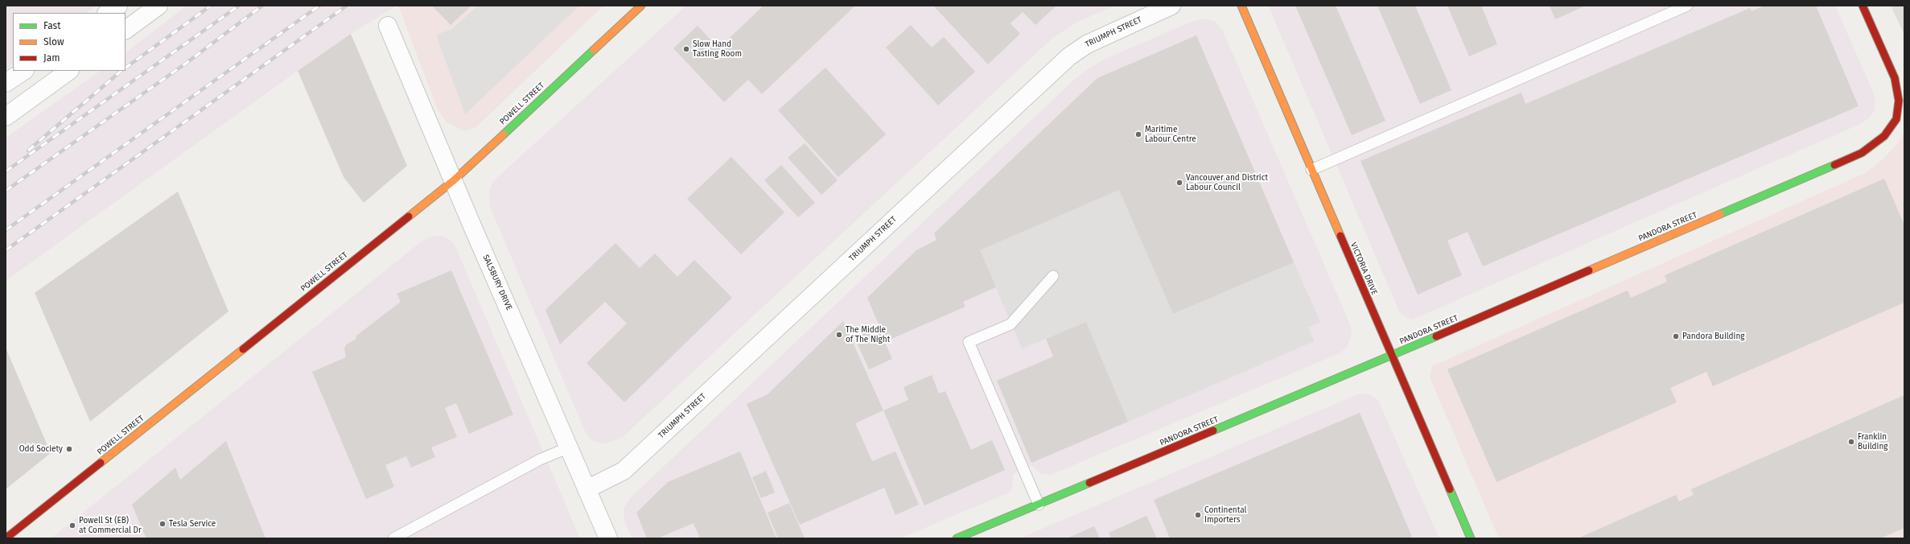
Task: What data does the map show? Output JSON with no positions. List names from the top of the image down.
{
  "streets": {
    "street": [
      "TRIUMPH STREET",
      "POWELL STREET",
      "PANDORA STREET",
      "VICTORIA DRIVE",
      "SALSBURY DRIVE"
    ]
  },
  "crossings": [
    ["TRIUMPH STREET", "SALSBURY DRIVE"],
    ["POWELL STREET", "SALSBURY DRIVE"],
    ["PANDORA STREET", "VICTORIA DRIVE"]
  ],
  "places": [
    "Slow Hand Tasting Room",
    "Maritime Labour Centre",
    "Vancouver and District Labour Council",
    "The Middle of The Night",
    "Pandora Building",
    "Franklin Building",
    "Odd Society",
    "Continental Importers",
    "Tesla Service",
    "Powell St (EB) at Commercial Dr"
  ],
  "legend": ["Fast", "Slow", "Jam"]
}
